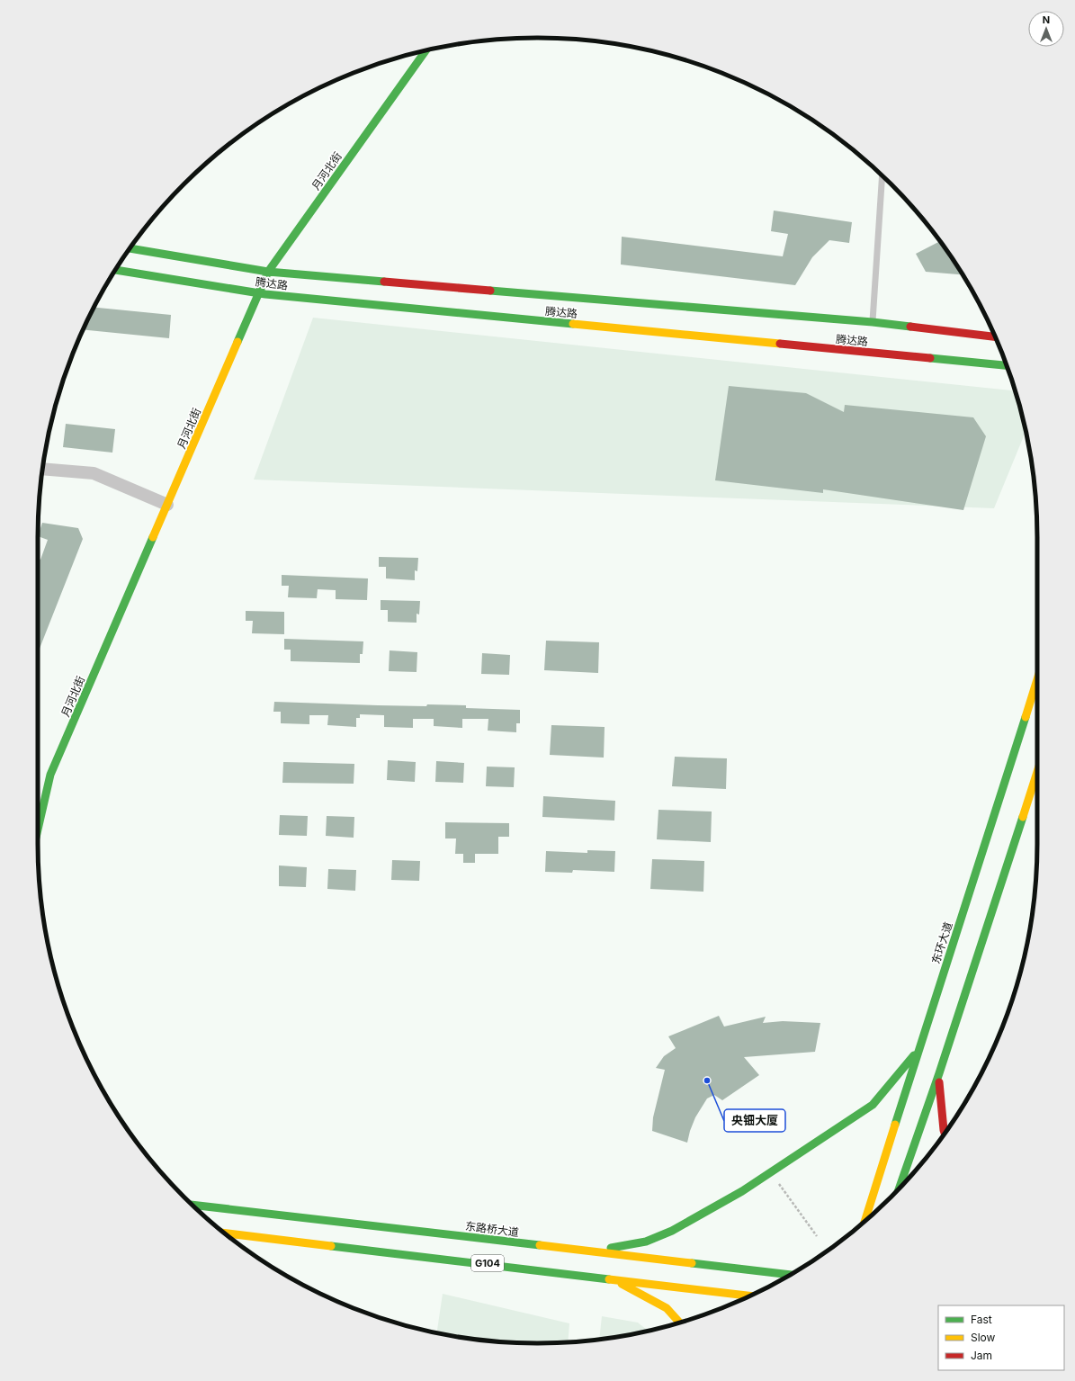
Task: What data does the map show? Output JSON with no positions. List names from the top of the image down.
{
  "streets": {
    "main road": [
      "月河北街",
      "腾达路",
      "东环大道",
      "东路桥大道",
      "G104"
    ]
  },
  "crossings": [
    ["月河北街", "腾达路"]
  ],
  "places": ["央钿大厦"],
  "legend": ["Fast", "Slow", "Jam"],
  "north": "top"
}
